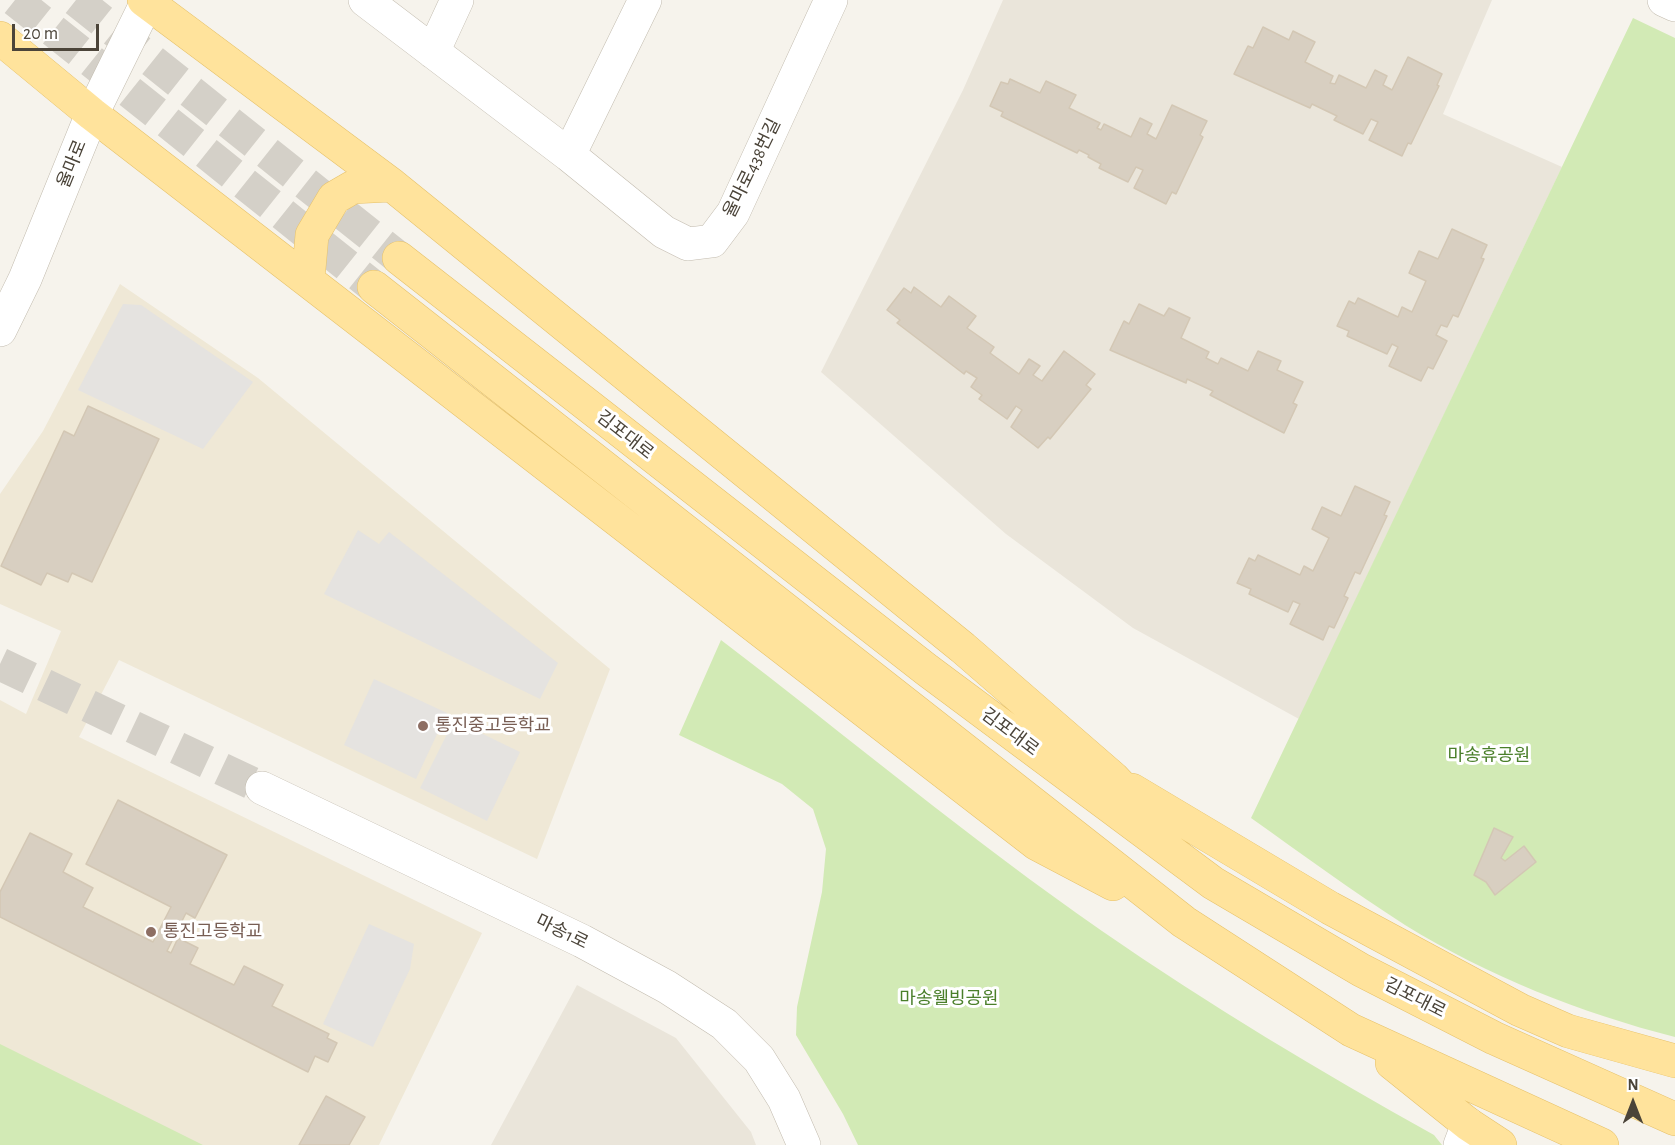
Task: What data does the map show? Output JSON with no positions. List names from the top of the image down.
{
  "streets": {
    "main road": ["김포대로"],
    "street": ["율마로", "율마로438번길", "마송1로"]
  },
  "parks": ["마송휴공원", "마송웰빙공원"],
  "places": ["통진중고등학교", "통진고등학교"],
  "scale_bar": "20 m",
  "north": "top"
}
